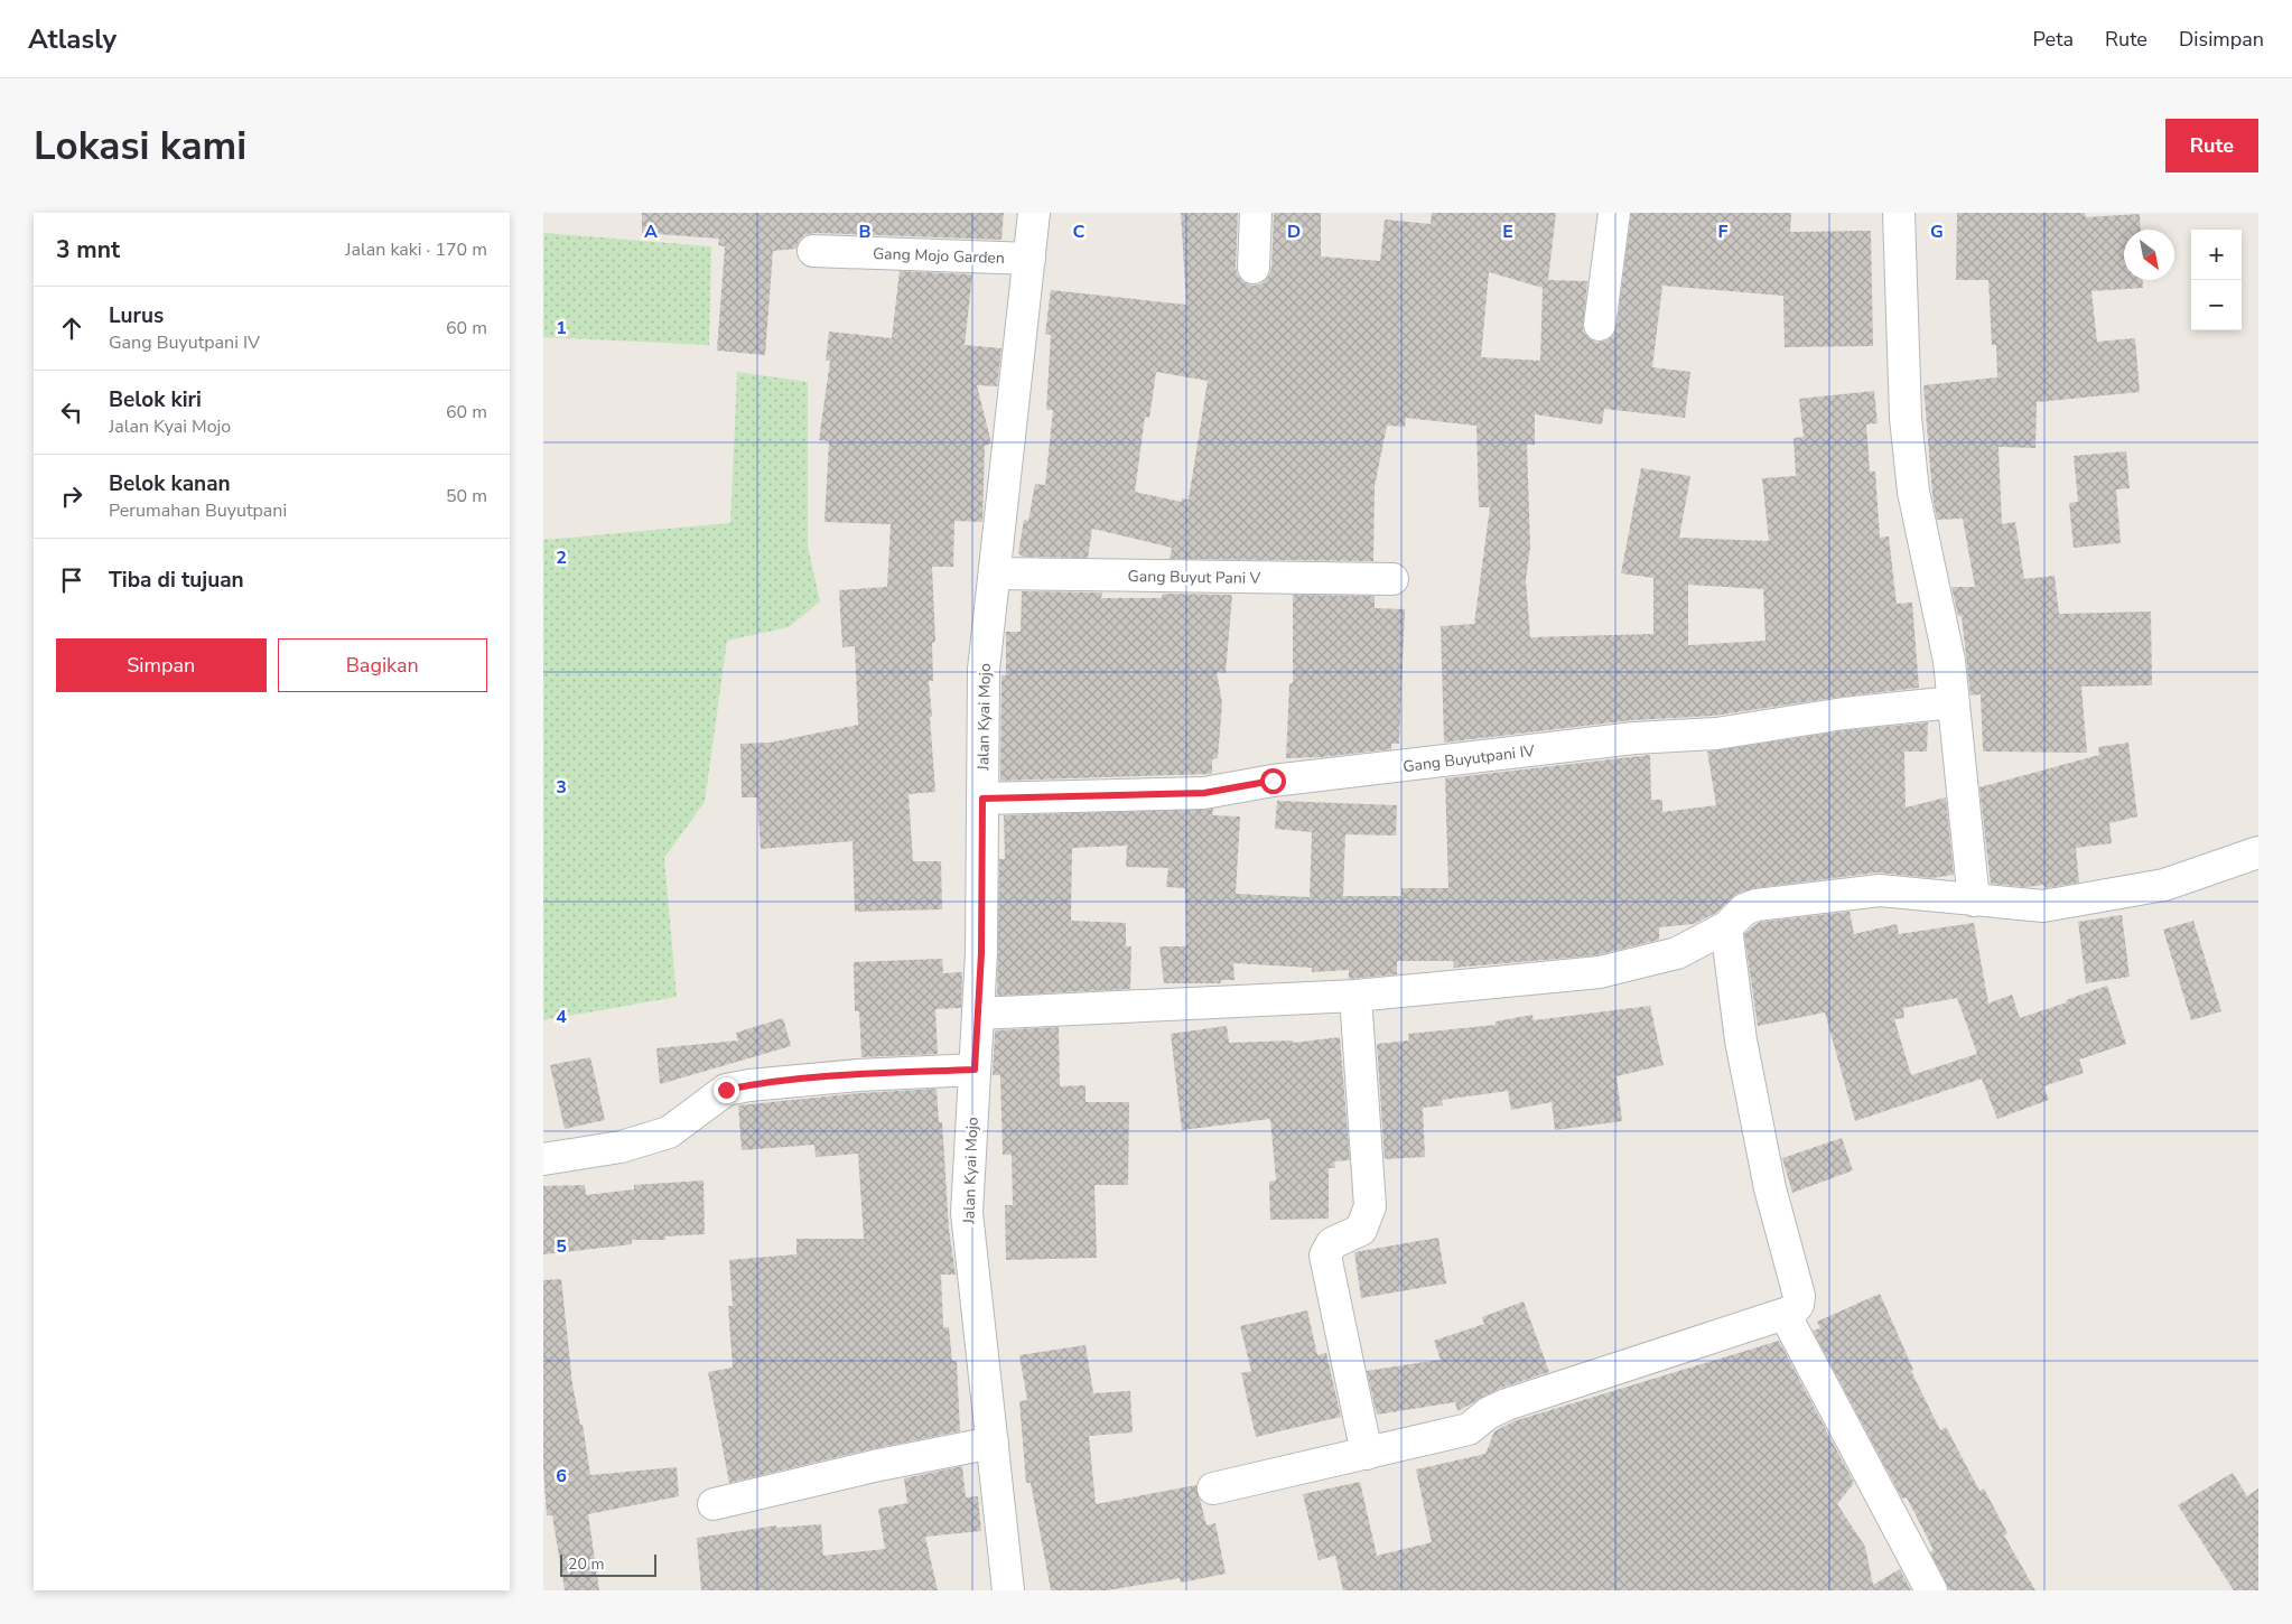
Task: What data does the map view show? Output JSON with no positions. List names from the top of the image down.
{
  "streets": {
    "street": [
      "Gang Mojo Garden",
      "Gang Buyut Pani V",
      "Jalan Kyai Mojo",
      "Gang Buyutpani IV"
    ]
  },
  "crossings": [
    ["Gang Mojo Garden", "Jalan Kyai Mojo"],
    ["Gang Buyut Pani V", "Jalan Kyai Mojo"],
    ["Jalan Kyai Mojo", "Gang Buyutpani IV"]
  ],
  "scale_bar": "20 m",
  "north": "bottom right",
  "page": {
    "header": "Atlasly",
    "nav": ["Peta", "Rute", "Disimpan"],
    "buttons": [
      "Rute",
      ["Simpan", "Bagikan"]
    ],
    "title": "Lokasi kami",
    "heading": ["3 mnt", "Jalan kaki · 170 m"],
    "map_buttons": ["+", "−"],
    "list": [
      ["Lurus", "Gang Buyutpani IV", "60 m"],
      ["Belok kiri", "Jalan Kyai Mojo", "60 m"],
      ["Belok kanan", "Perumahan Buyutpani", "50 m"],
      "Tiba di tujuan"
    ],
    "scale": "20 m"
  },
  "grid": {
    "columns": [
      "A",
      "B",
      "C",
      "D",
      "E",
      "F",
      "G"
    ],
    "rows": [
      "1",
      "2",
      "3",
      "4",
      "5",
      "6"
    ]
  }
}
